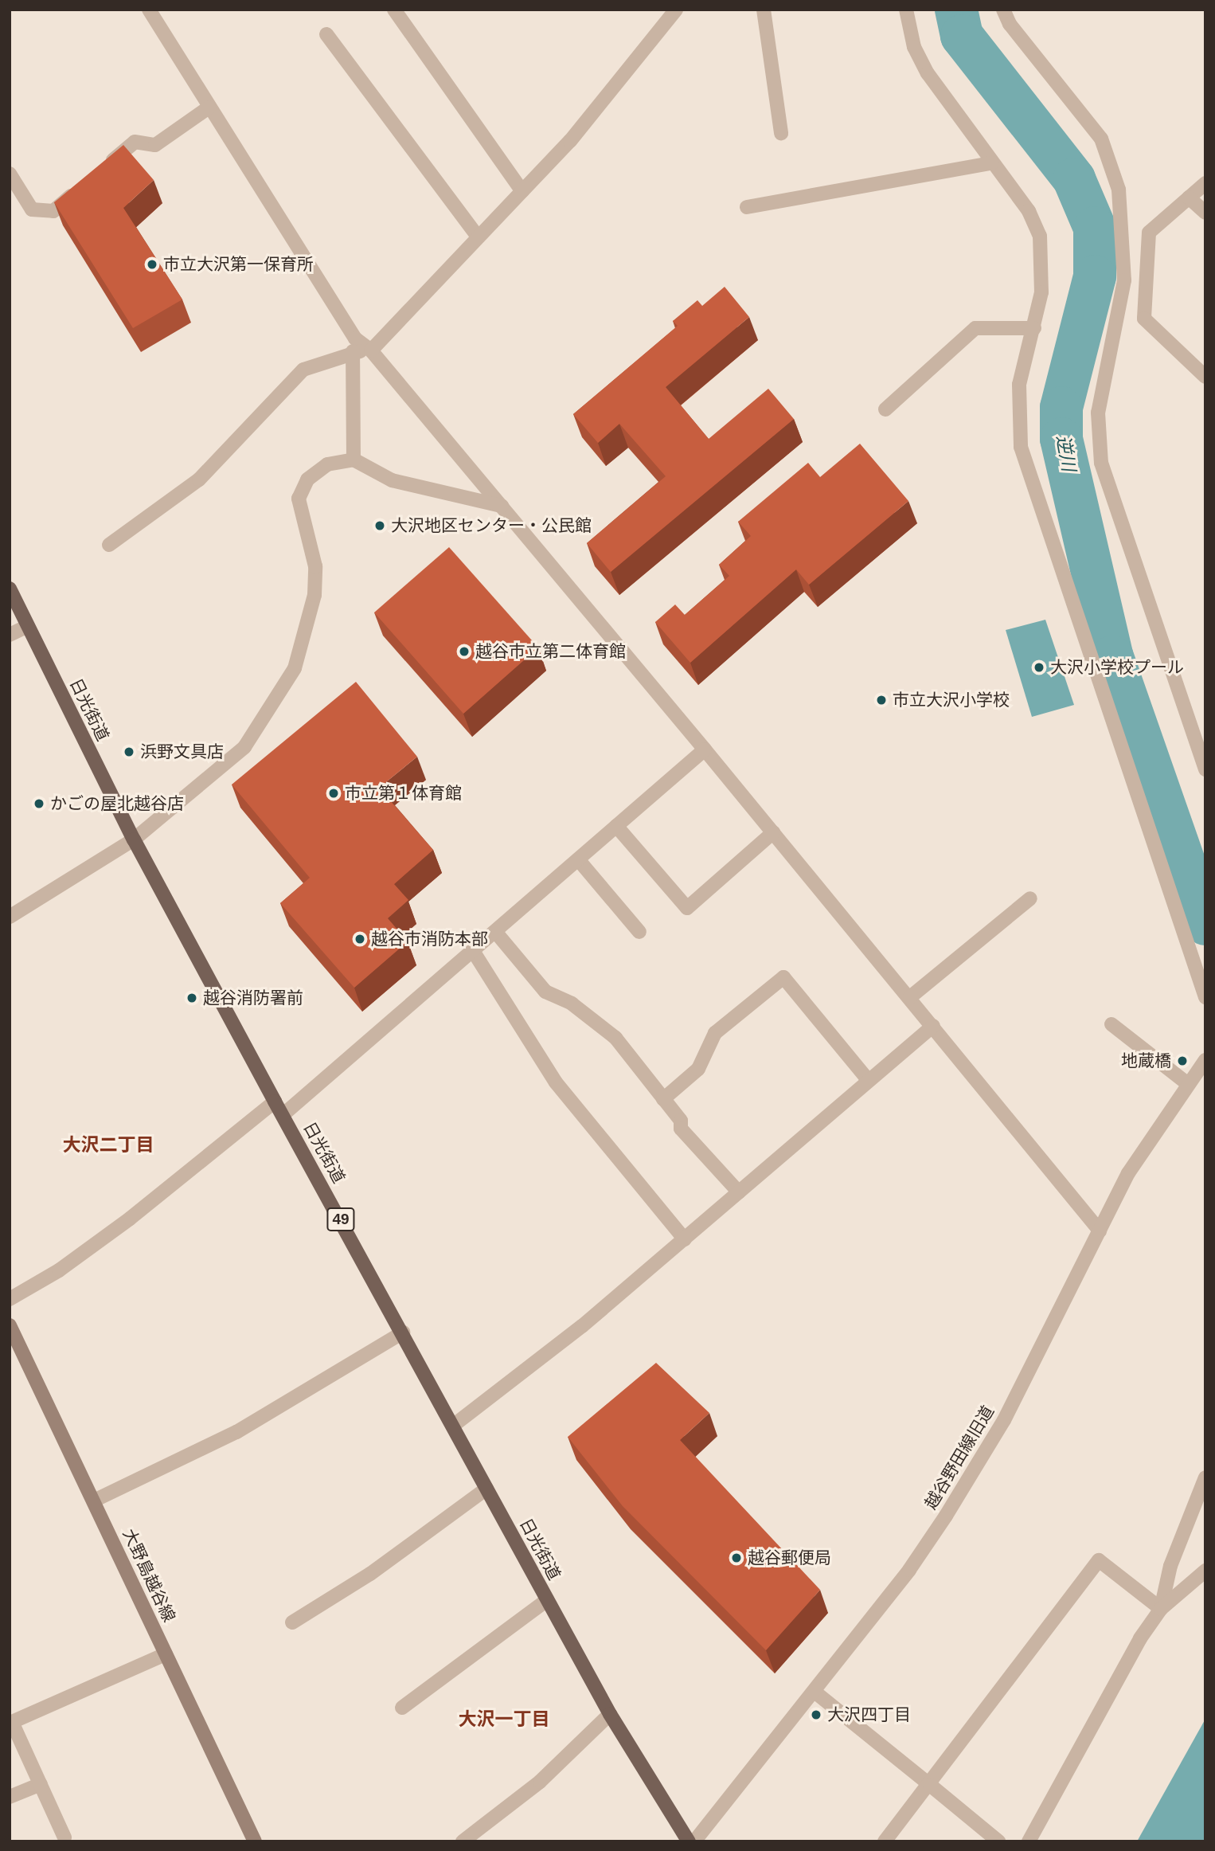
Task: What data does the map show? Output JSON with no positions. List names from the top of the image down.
{
  "streets": {
    "main road": ["日光街道", "49", "大野島越谷線"],
    "street": ["越谷野田線旧道"]
  },
  "districts": ["大沢二丁目", "大沢一丁目"],
  "water": ["逆川"],
  "places": [
    "市立大沢第一保育所",
    "大沢地区センター・公民館",
    "越谷市立第二体育館",
    "大沢小学校プール",
    "市立大沢小学校",
    "浜野文具店",
    "市立第１体育館",
    "かごの屋北越谷店",
    "越谷市消防本部",
    "越谷消防署前",
    "地蔵橋",
    "越谷郵便局",
    "大沢四丁目"
  ]
}
